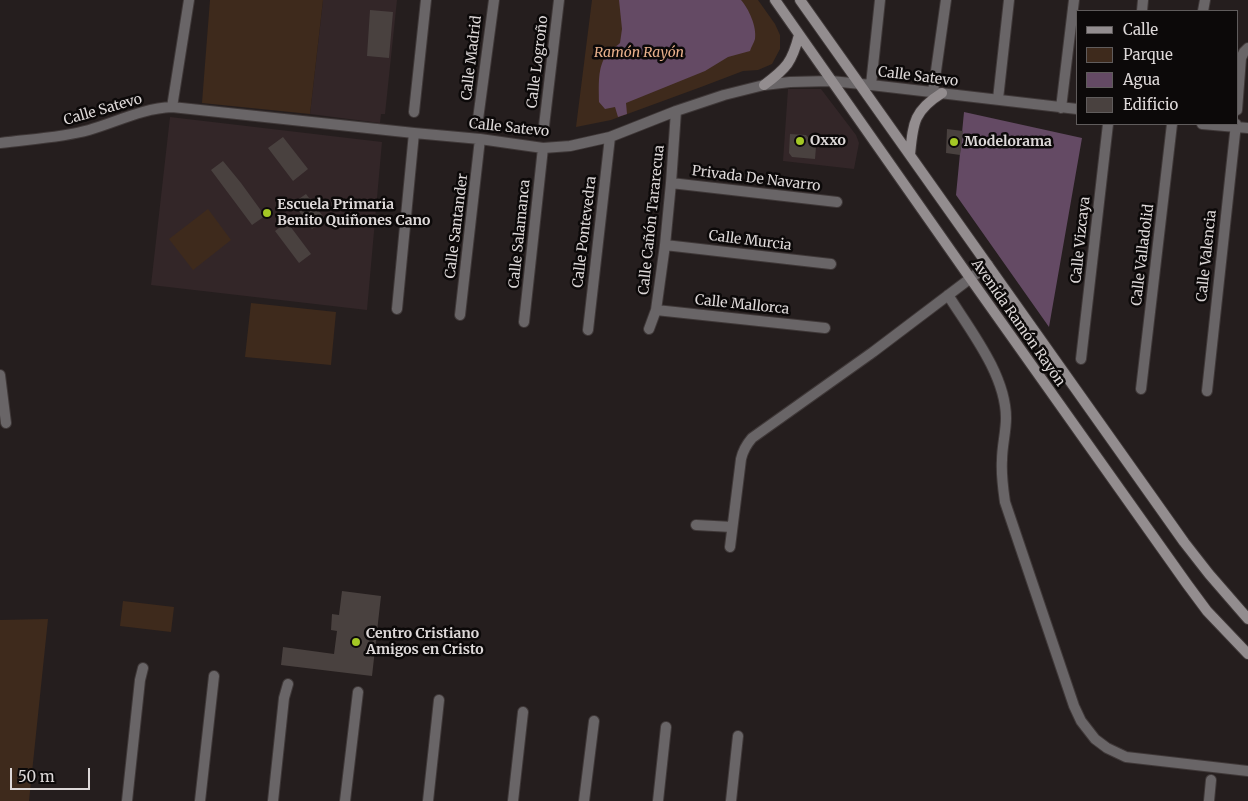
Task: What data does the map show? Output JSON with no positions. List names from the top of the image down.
{
  "streets": {
    "main road": ["Avenida Ramón Rayón"],
    "street": [
      "Calle Madrid",
      "Calle Logroño",
      "Calle Satevo",
      "Privada De Navarro",
      "Calle Cañón Tararecua",
      "Calle Santander",
      "Calle Pontevedra",
      "Calle Salamanca",
      "Calle Vizcaya",
      "Calle Murcia",
      "Calle Valladolid",
      "Calle Valencia",
      "Calle Mallorca"
    ]
  },
  "crossings": [
    ["Calle Satevo", "Calle Cañón Tararecua"],
    ["Calle Satevo", "Calle Santander"],
    ["Calle Satevo", "Calle Pontevedra"],
    ["Calle Satevo", "Calle Salamanca"],
    ["Calle Satevo", "Avenida Ramón Rayón"],
    ["Privada De Navarro", "Calle Cañón Tararecua"],
    ["Calle Cañón Tararecua", "Calle Murcia"],
    ["Calle Cañón Tararecua", "Calle Mallorca"]
  ],
  "parks": ["Ramón Rayón"],
  "places": [
    "Oxxo",
    "Modelorama",
    "Escuela Primaria Benito Quiñones Cano",
    "Centro Cristiano Amigos en Cristo"
  ],
  "legend": [
    "Calle",
    "Parque",
    "Agua",
    "Edificio"
  ],
  "scale_bar": "50 m"
}
